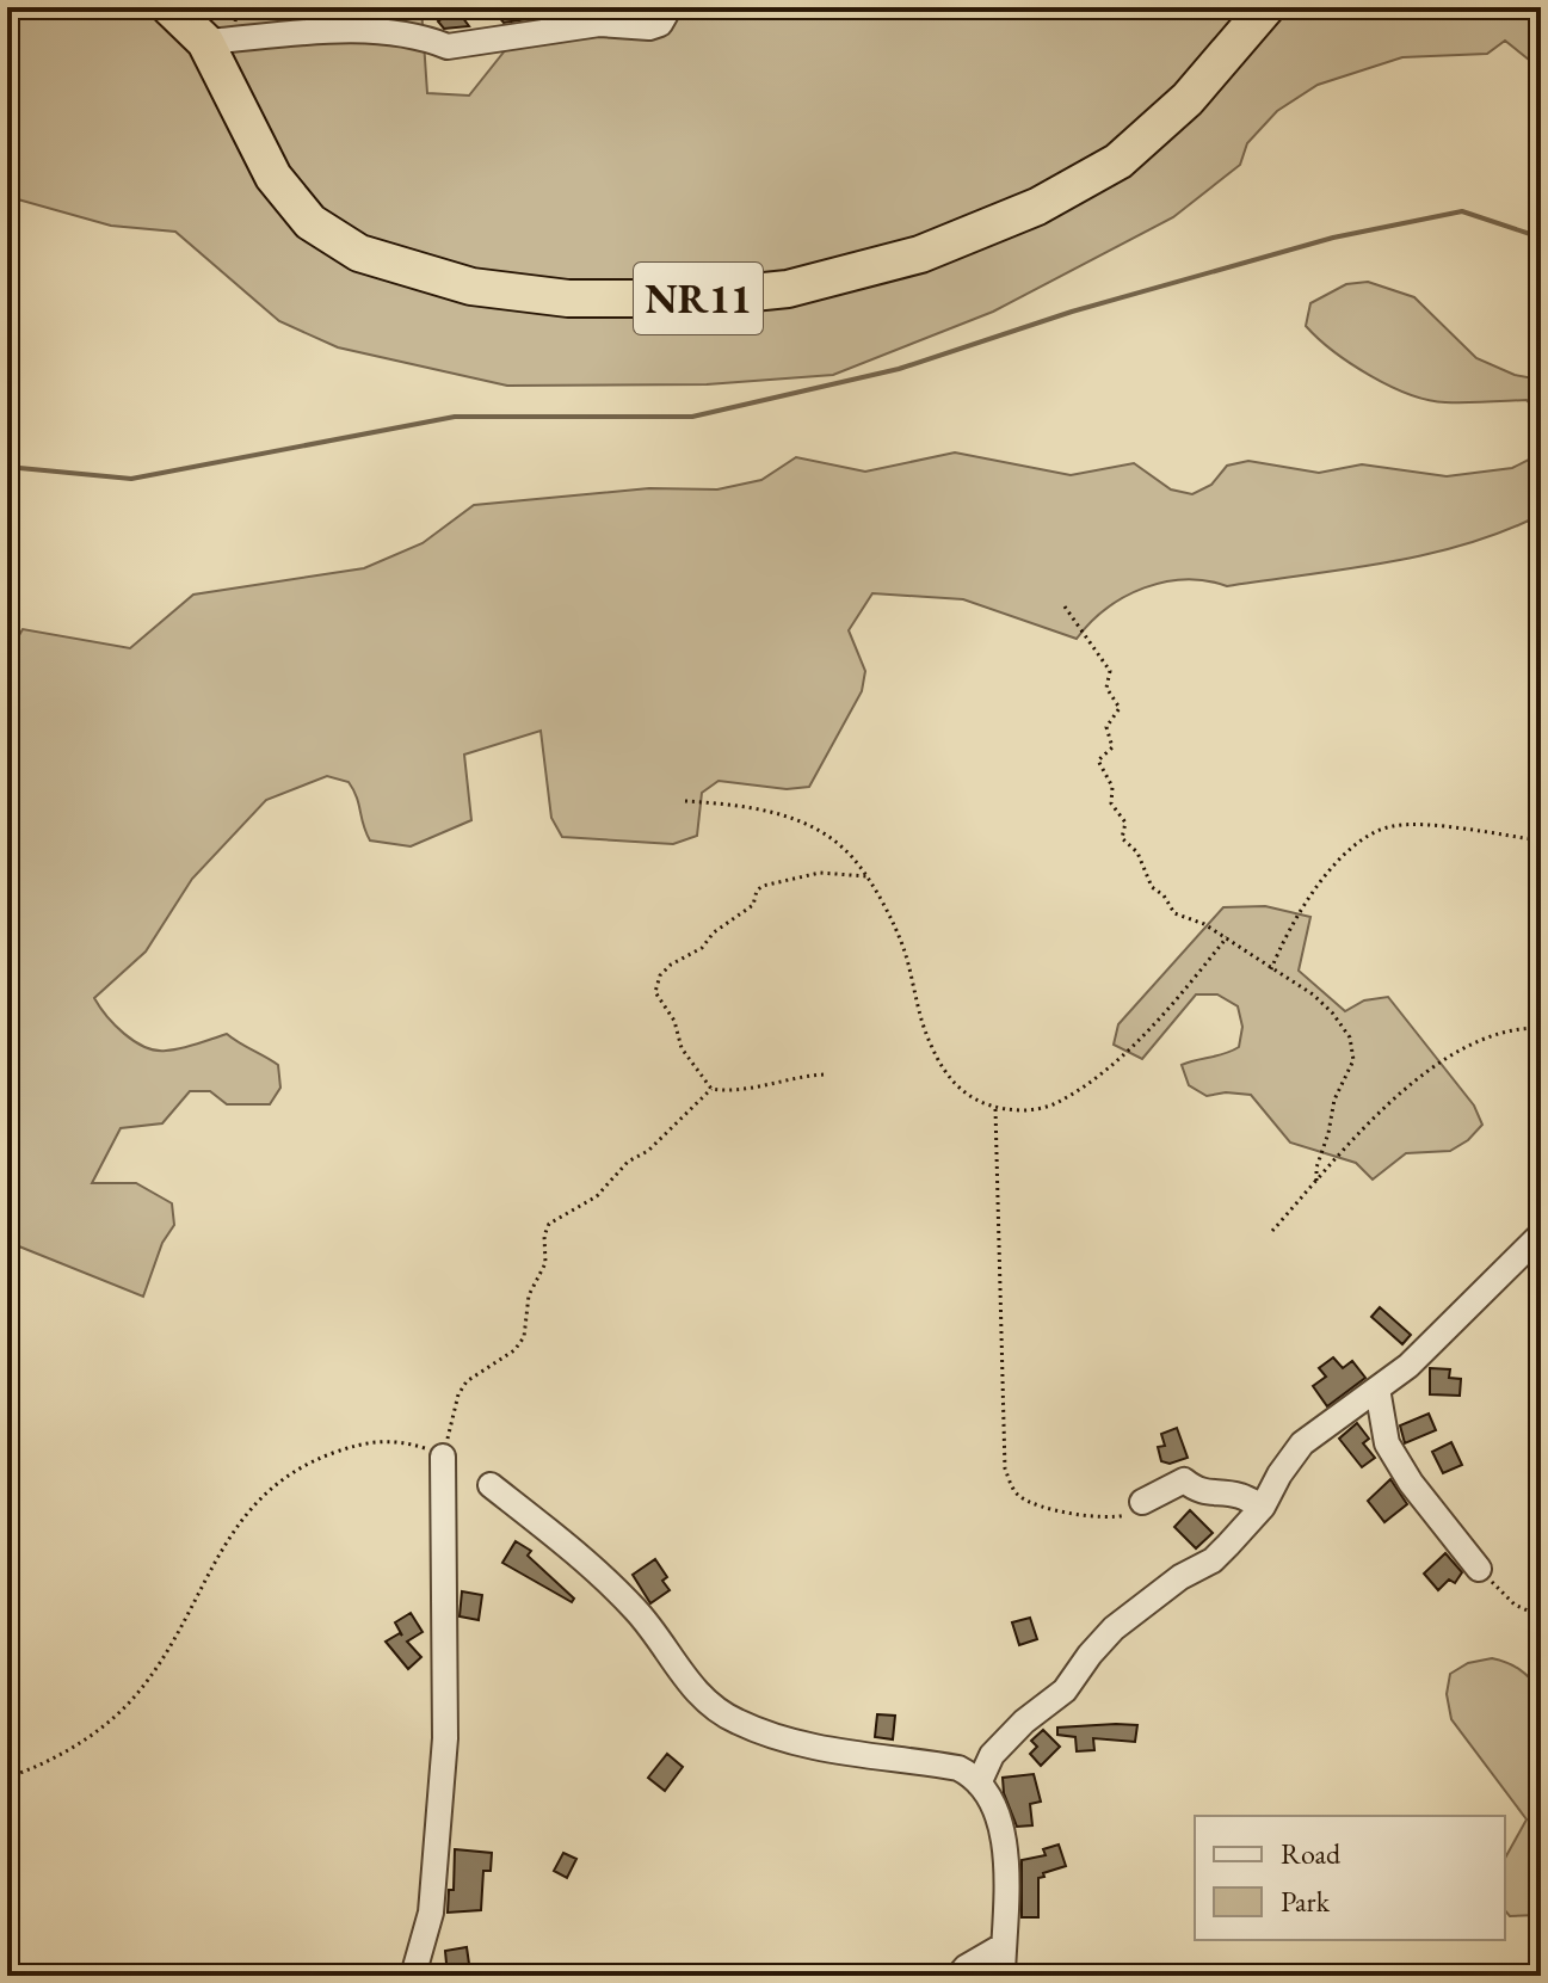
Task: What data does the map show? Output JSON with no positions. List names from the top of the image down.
{
  "streets": {
    "highway": ["NR11"]
  },
  "legend": ["Road", "Park"]
}
